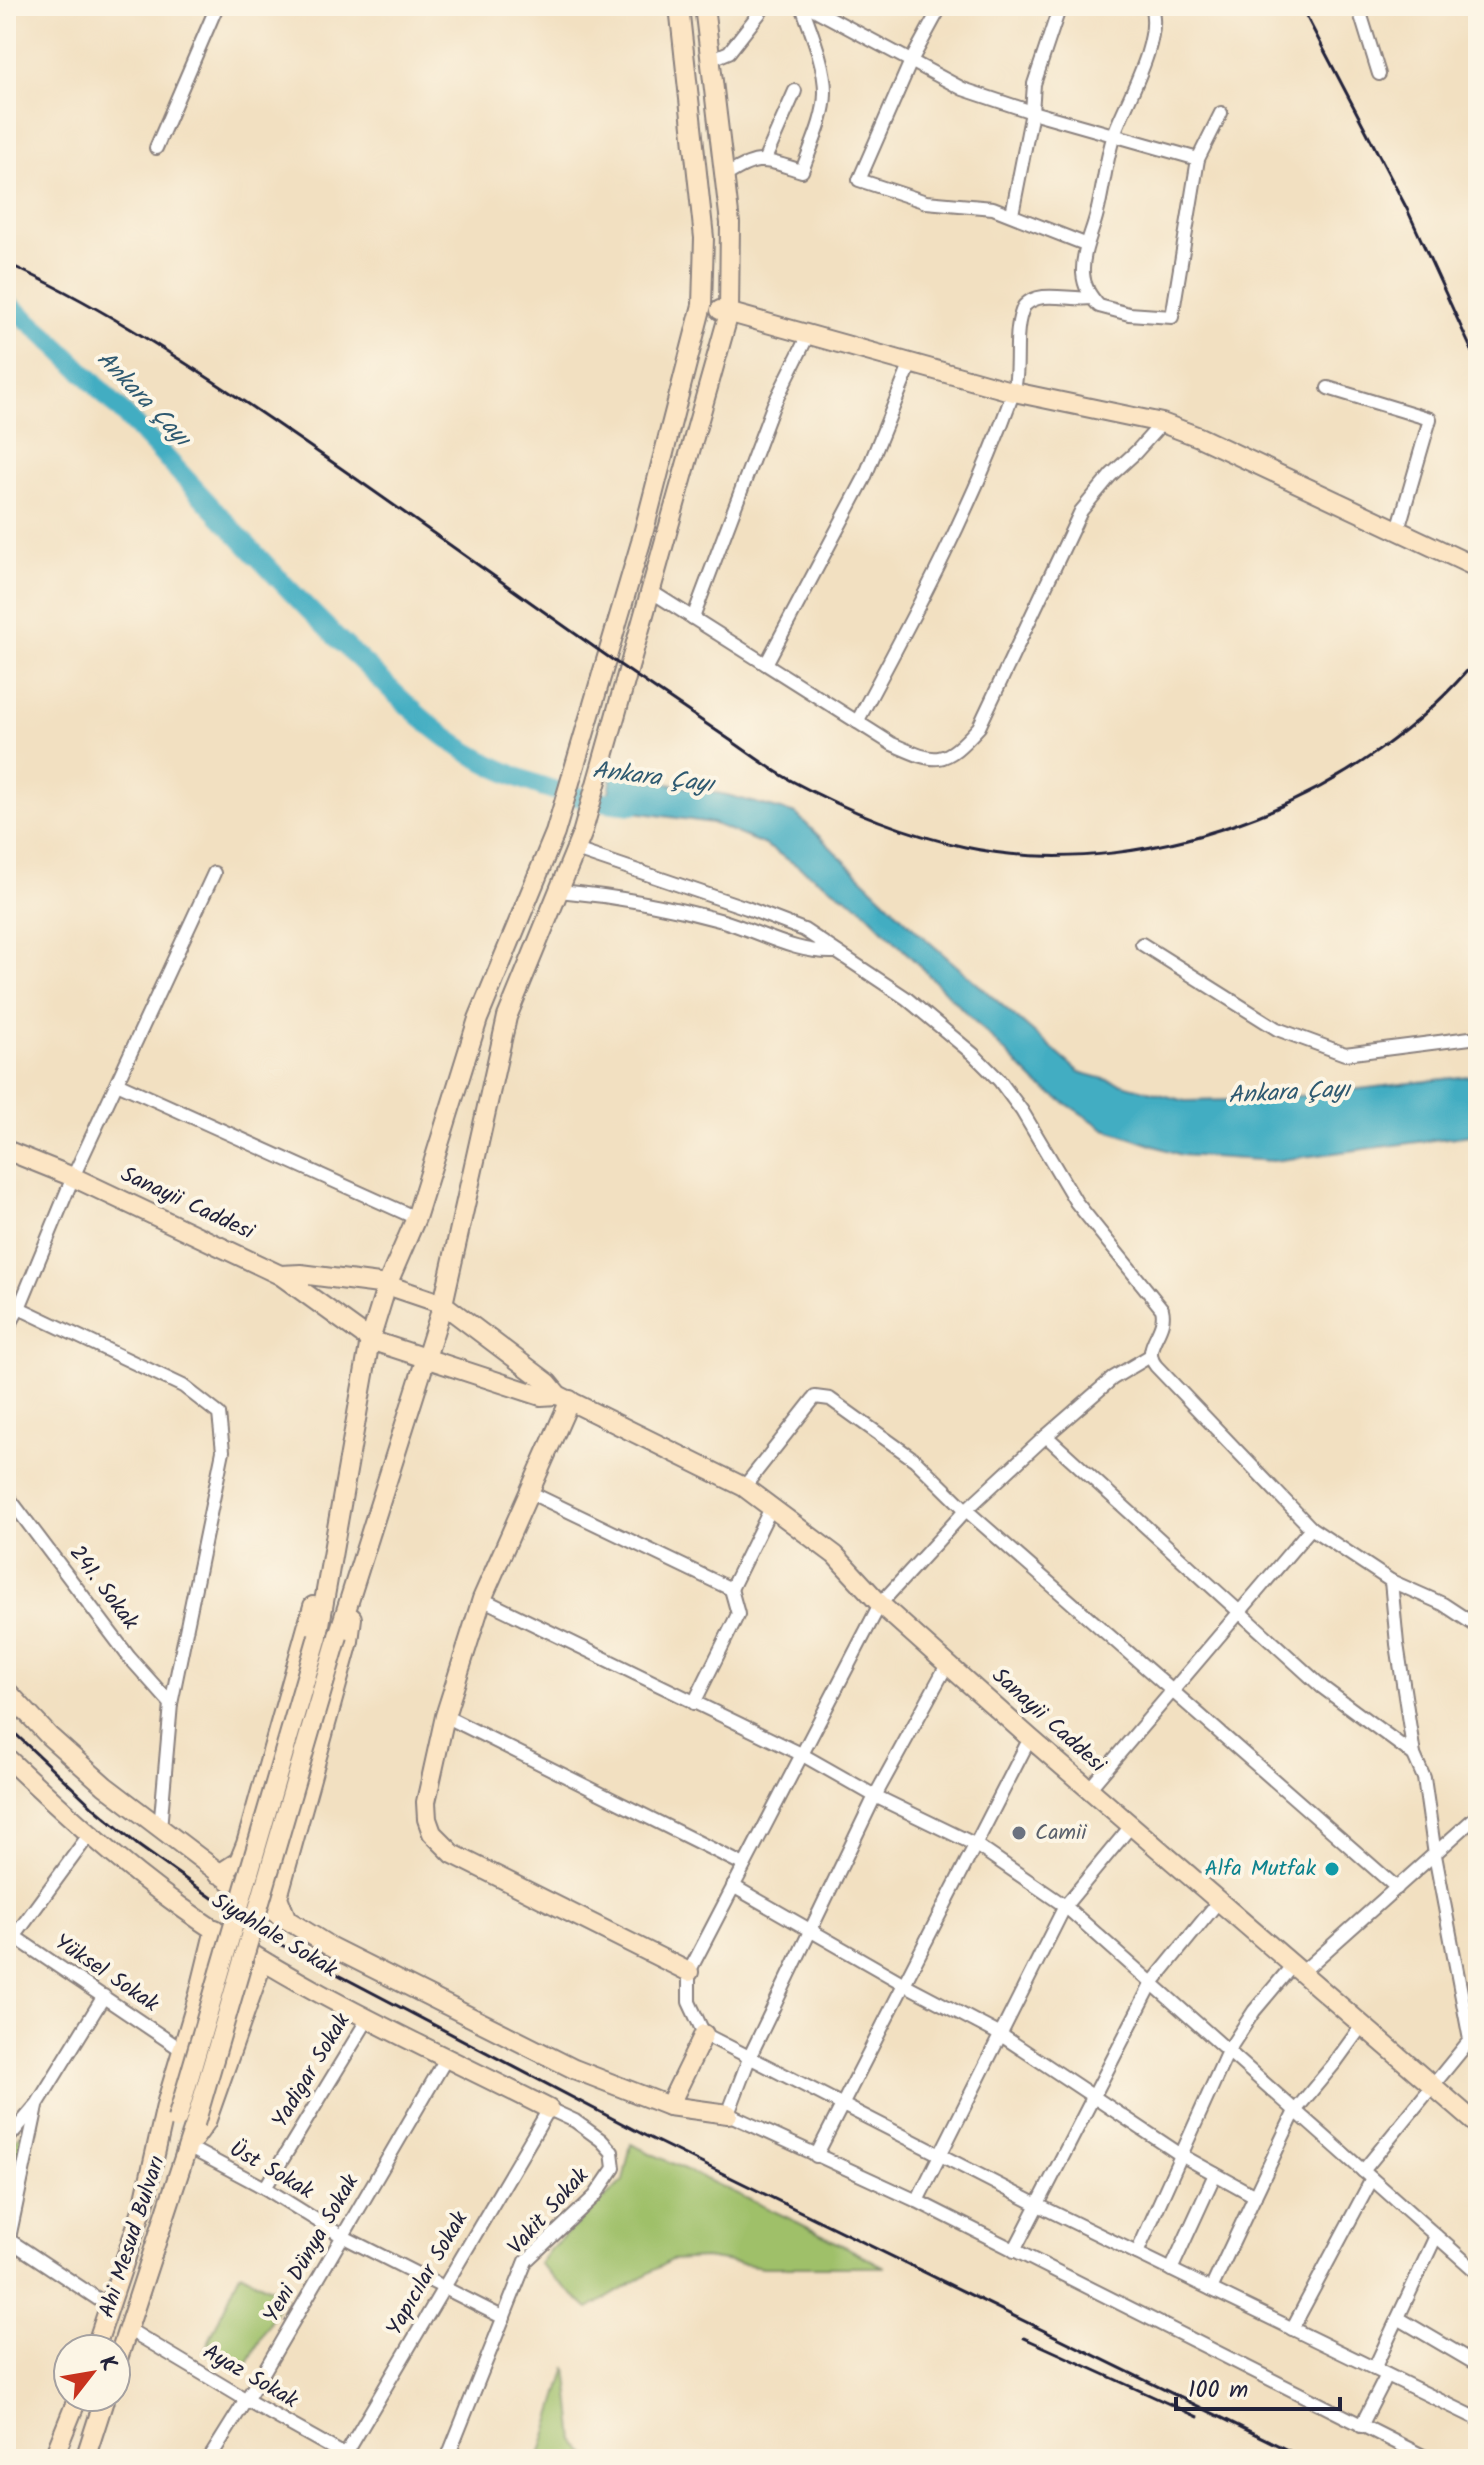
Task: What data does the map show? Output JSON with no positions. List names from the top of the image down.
{
  "streets": {
    "main road": ["Sanayii Caddesi", "Siyahlale Sokak", "Ahi Mesud Bulvarı"],
    "street": [
      "241. Sokak",
      "Yüksel Sokak",
      "Yadigar Sokak",
      "Üst Sokak",
      "Vakit Sokak",
      "Yeni Dünya Sokak",
      "Yapıcılar Sokak",
      "Ayaz Sokak"
    ]
  },
  "crossings": [
    ["Siyahlale Sokak", "Yadigar Sokak"],
    ["Siyahlale Sokak", "Vakit Sokak"],
    ["Siyahlale Sokak", "Yeni Dünya Sokak"],
    ["Siyahlale Sokak", "Yapıcılar Sokak"],
    ["Yadigar Sokak", "Üst Sokak"],
    ["Üst Sokak", "Vakit Sokak"],
    ["Üst Sokak", "Ahi Mesud Bulvarı"],
    ["Üst Sokak", "Yeni Dünya Sokak"],
    ["Üst Sokak", "Yapıcılar Sokak"],
    ["Vakit Sokak", "Yapıcılar Sokak"],
    ["Ahi Mesud Bulvarı", "Ayaz Sokak"],
    ["Yeni Dünya Sokak", "Ayaz Sokak"],
    ["Yapıcılar Sokak", "Ayaz Sokak"]
  ],
  "water": ["Ankara Çayı"],
  "places": ["Camii", "Alfa Mutfak"],
  "scale_bar": "100 m",
  "north": "top right"
}
